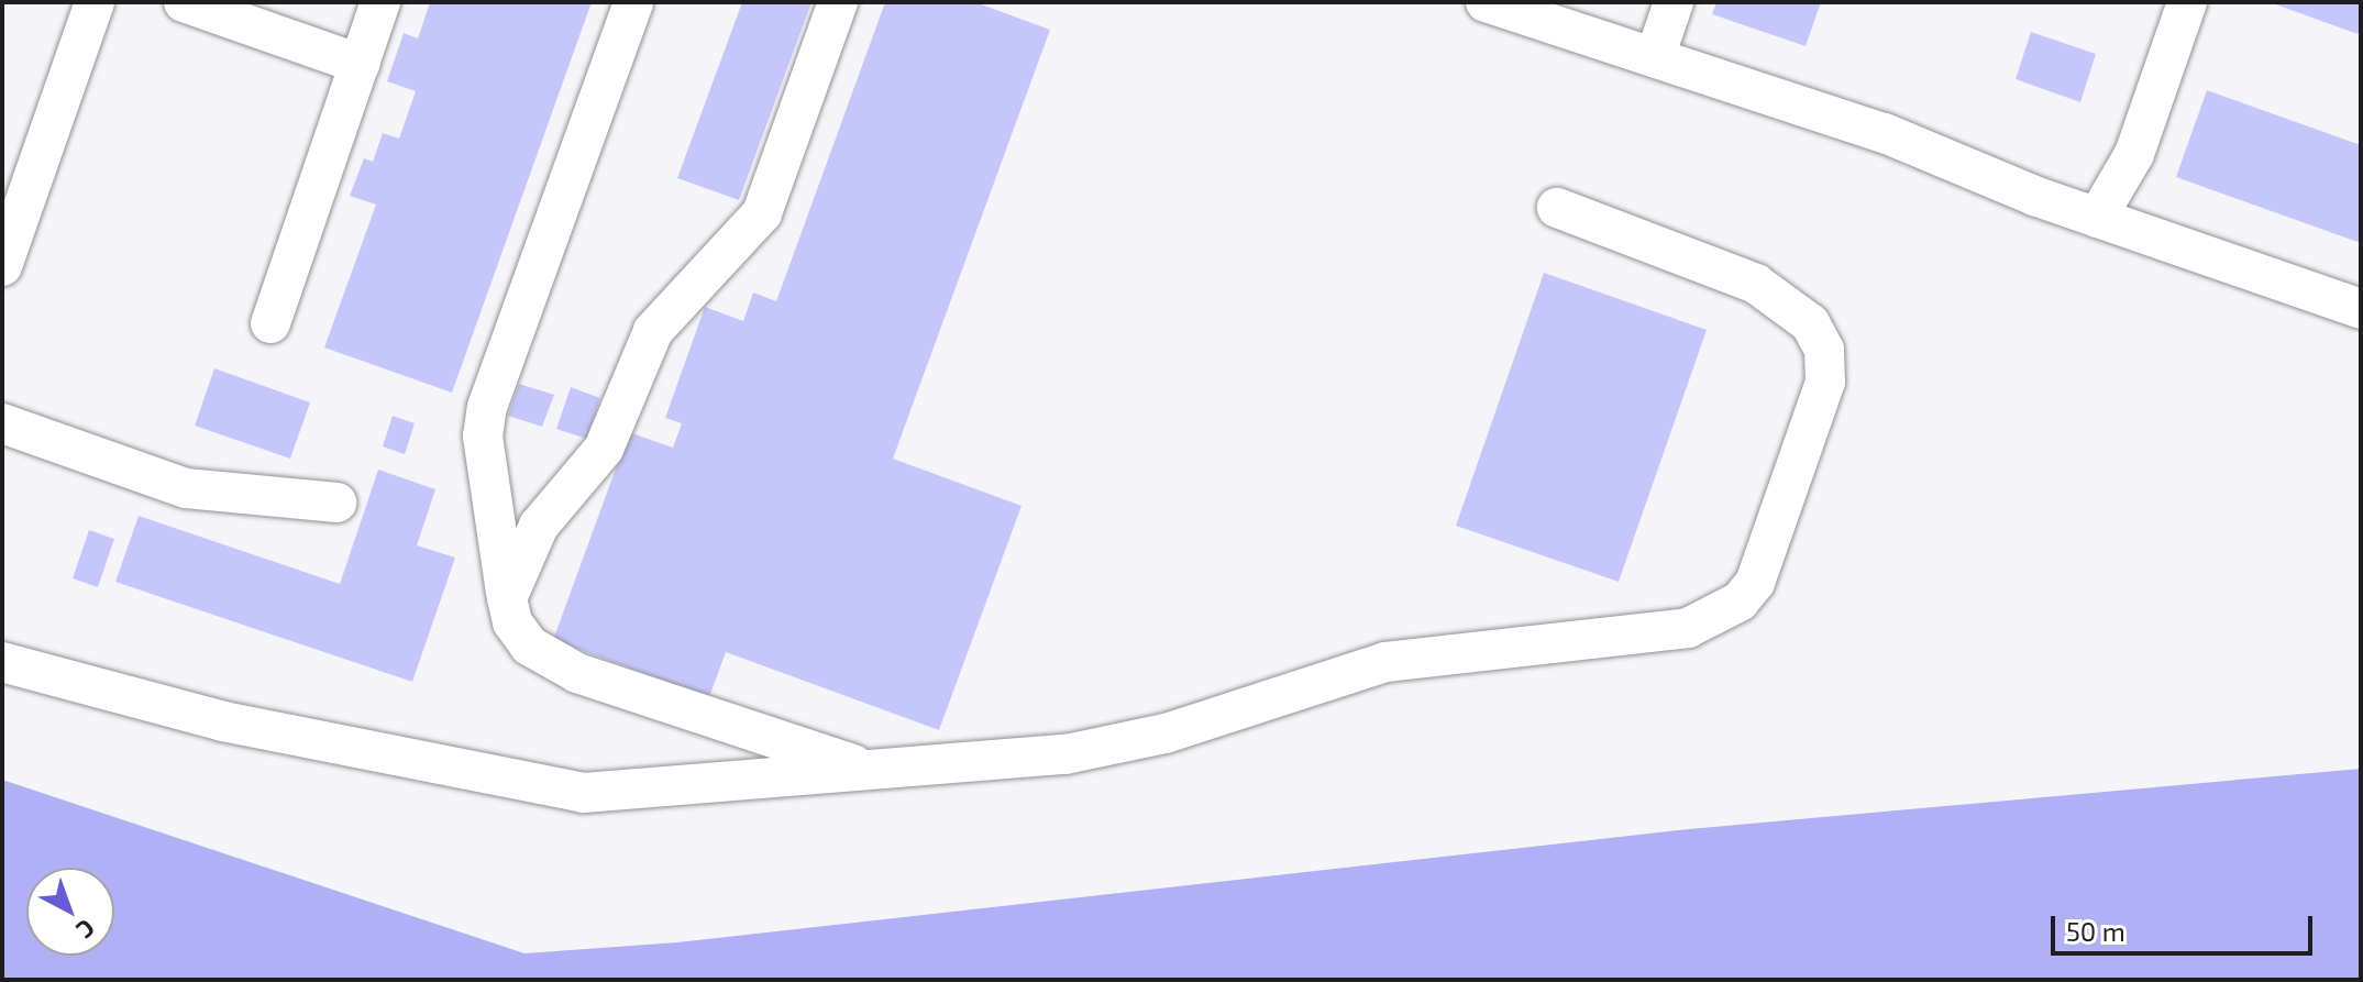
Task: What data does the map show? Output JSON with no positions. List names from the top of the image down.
{
  "scale_bar": "50 m",
  "north": "bottom right"
}
